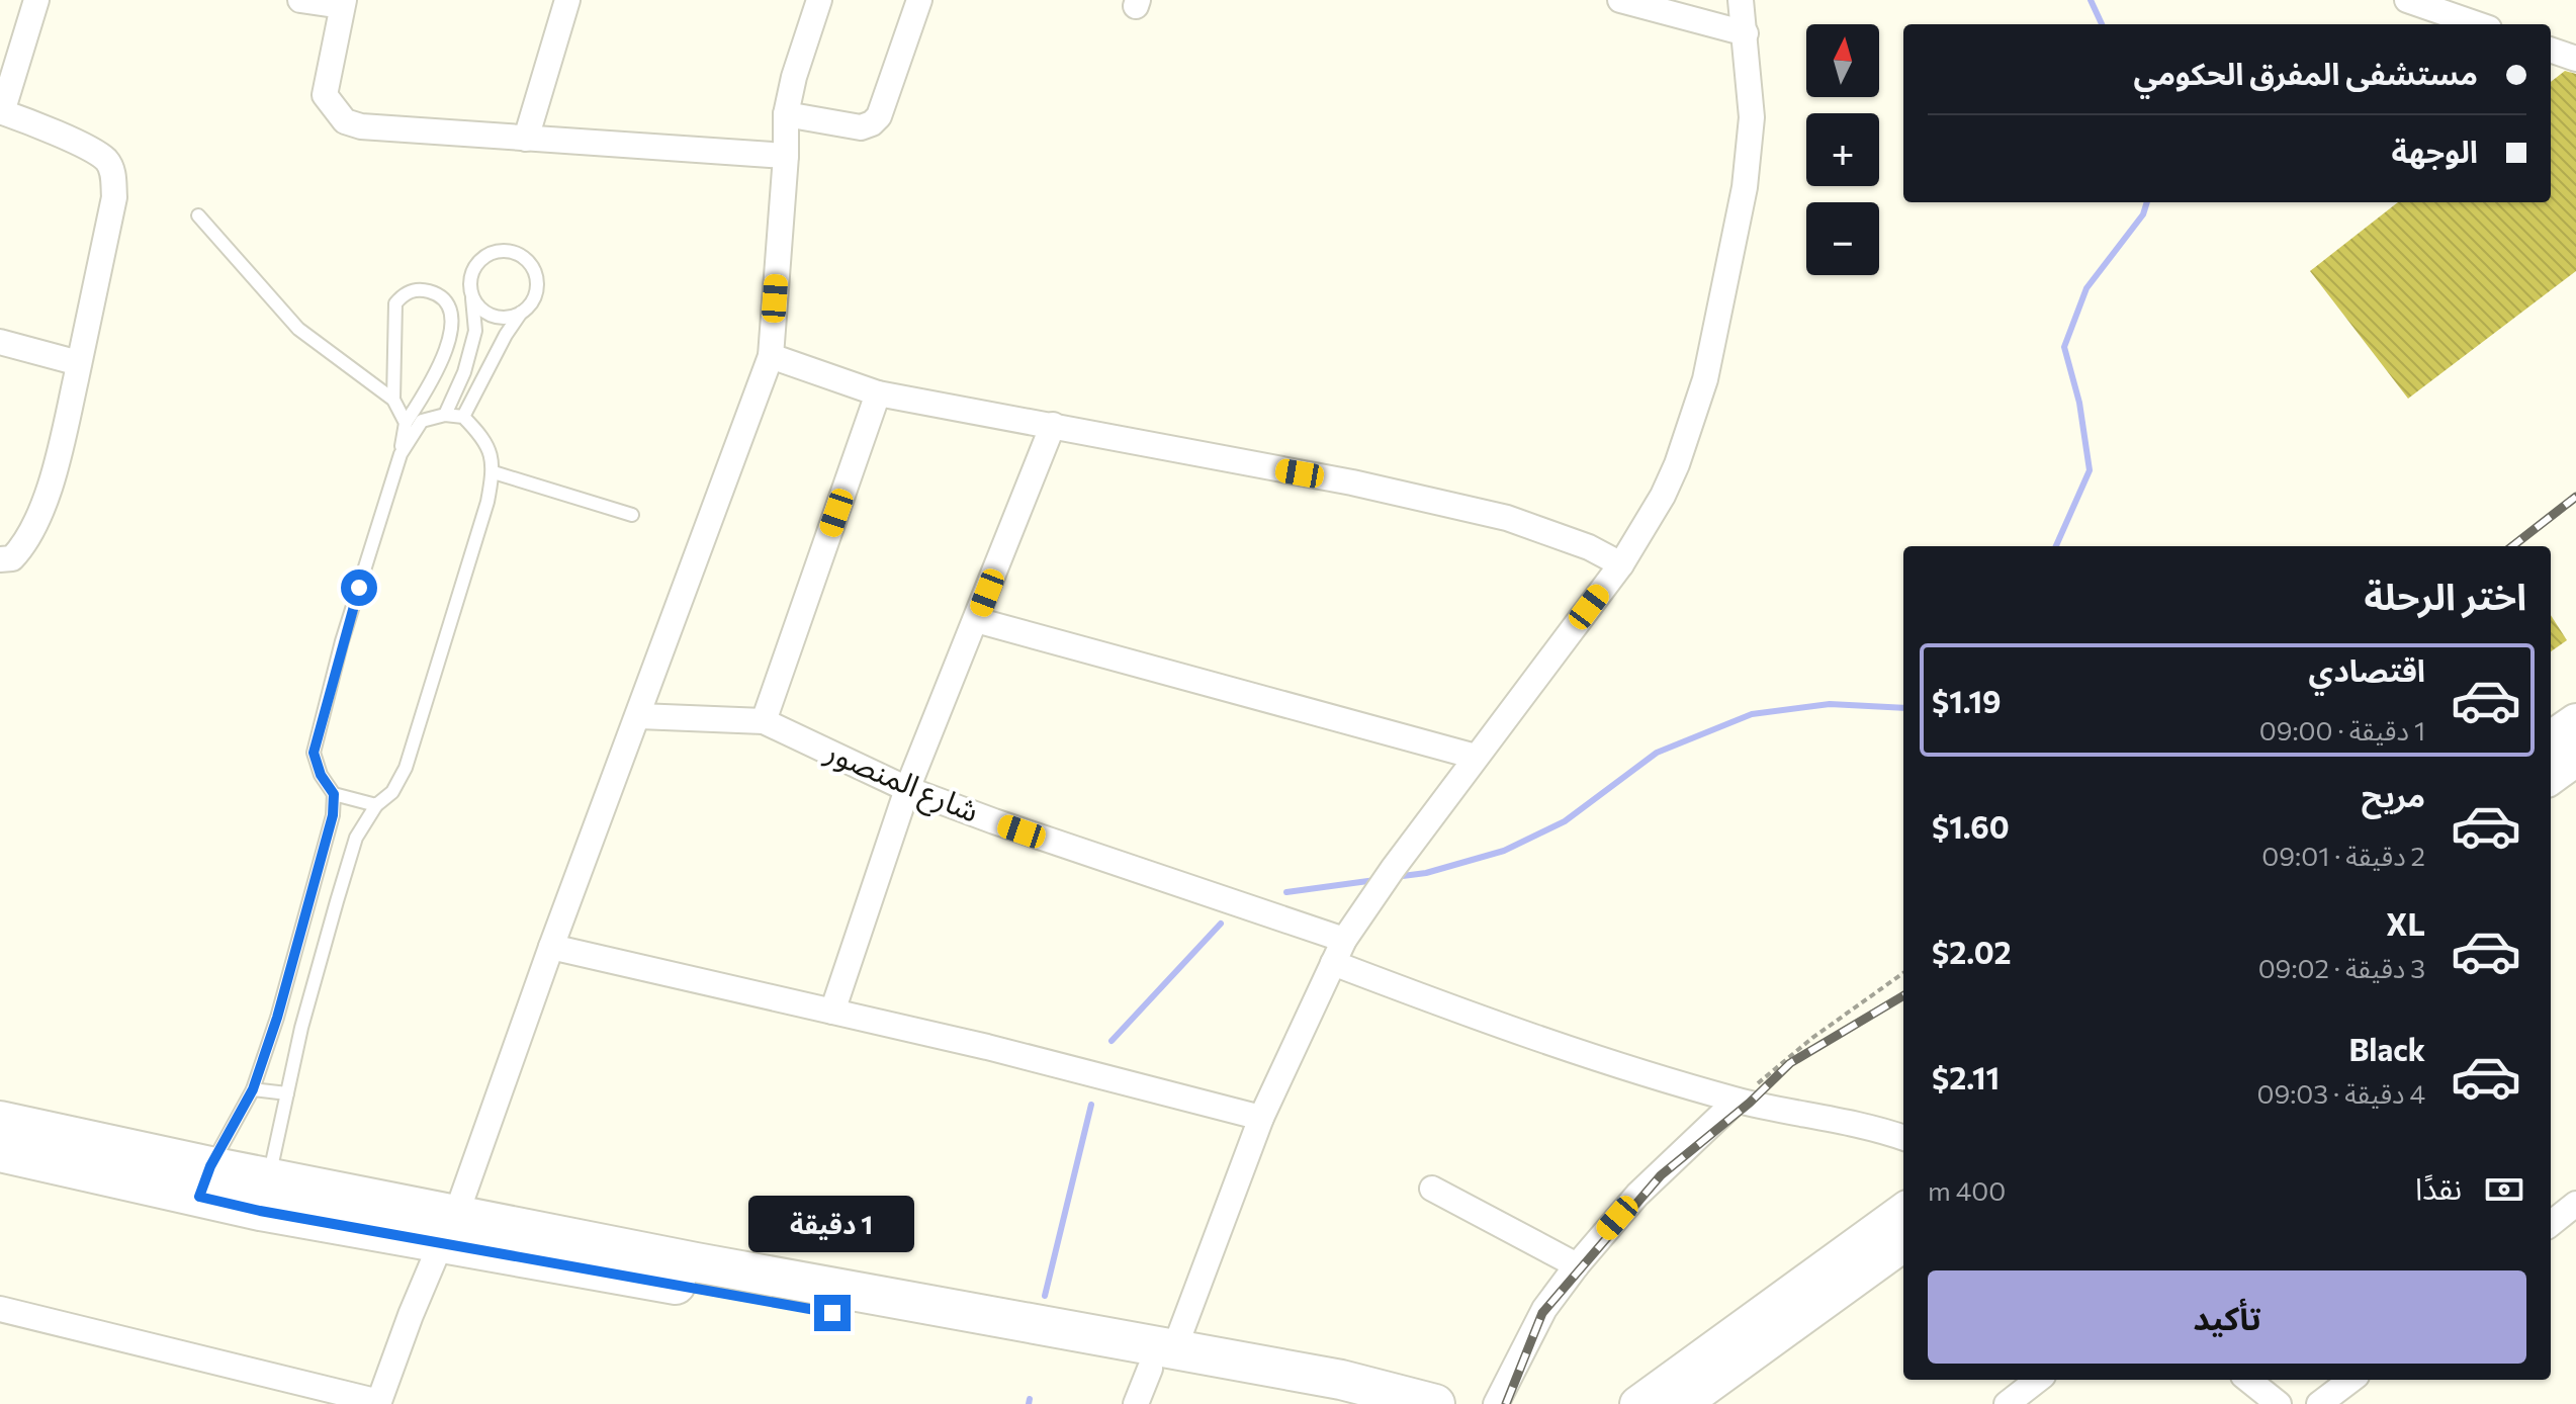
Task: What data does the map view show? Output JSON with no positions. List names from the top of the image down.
{
  "streets": {
    "street": ["شارع المنصور"]
  },
  "north": "top",
  "page": {
    "map_buttons": ["+", "−"],
    "banner": ["مستشفى المفرق الحكومي", "الوجهة"],
    "heading": "اختر الرحلة",
    "list": [
      {
        "name": "اقتصادي",
        "note": "1 دقيقة · 09:00",
        "value": "$1.19"
      },
      {
        "name": "مريح",
        "note": "2 دقيقة · 09:01",
        "value": "$1.60"
      },
      {
        "name": "XL",
        "note": "3 دقيقة · 09:02",
        "value": "$2.02"
      },
      {
        "name": "Black",
        "note": "4 دقيقة · 09:03",
        "value": "$2.11"
      }
    ],
    "pay": ["نقدًا", "400 m"],
    "bubble": "1 دقيقة",
    "buttons": "تأكيد"
  }
}
